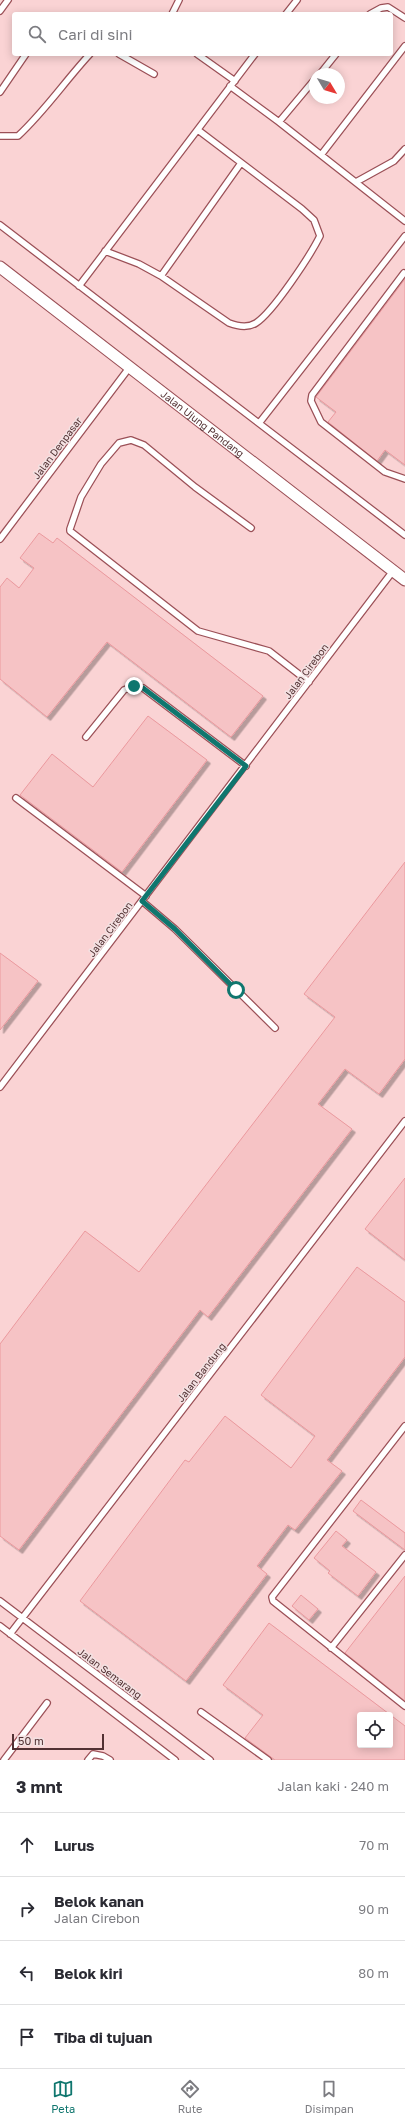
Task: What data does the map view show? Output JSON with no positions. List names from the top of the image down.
{
  "streets": {
    "street": ["Jalan Ujung Pandang"],
    "lane": [
      "Jalan Denpasar",
      "Jalan Cirebon",
      "Jalan Bandung",
      "Jalan Semarang"
    ]
  },
  "crossings": [
    ["Jalan Ujung Pandang", "Jalan Denpasar"],
    ["Jalan Ujung Pandang", "Jalan Cirebon"],
    ["Jalan Bandung", "Jalan Semarang"]
  ],
  "scale_bar": "50 m",
  "north": "bottom right",
  "page": {
    "search": "Cari di sini",
    "scale": "50 m",
    "heading": ["3 mnt", "Jalan kaki · 240 m"],
    "list": [
      ["Lurus", "70 m"],
      ["Belok kanan", "Jalan Cirebon", "90 m"],
      ["Belok kiri", "80 m"],
      "Tiba di tujuan"
    ],
    "nav": ["Peta", "Rute", "Disimpan"]
  }
}
